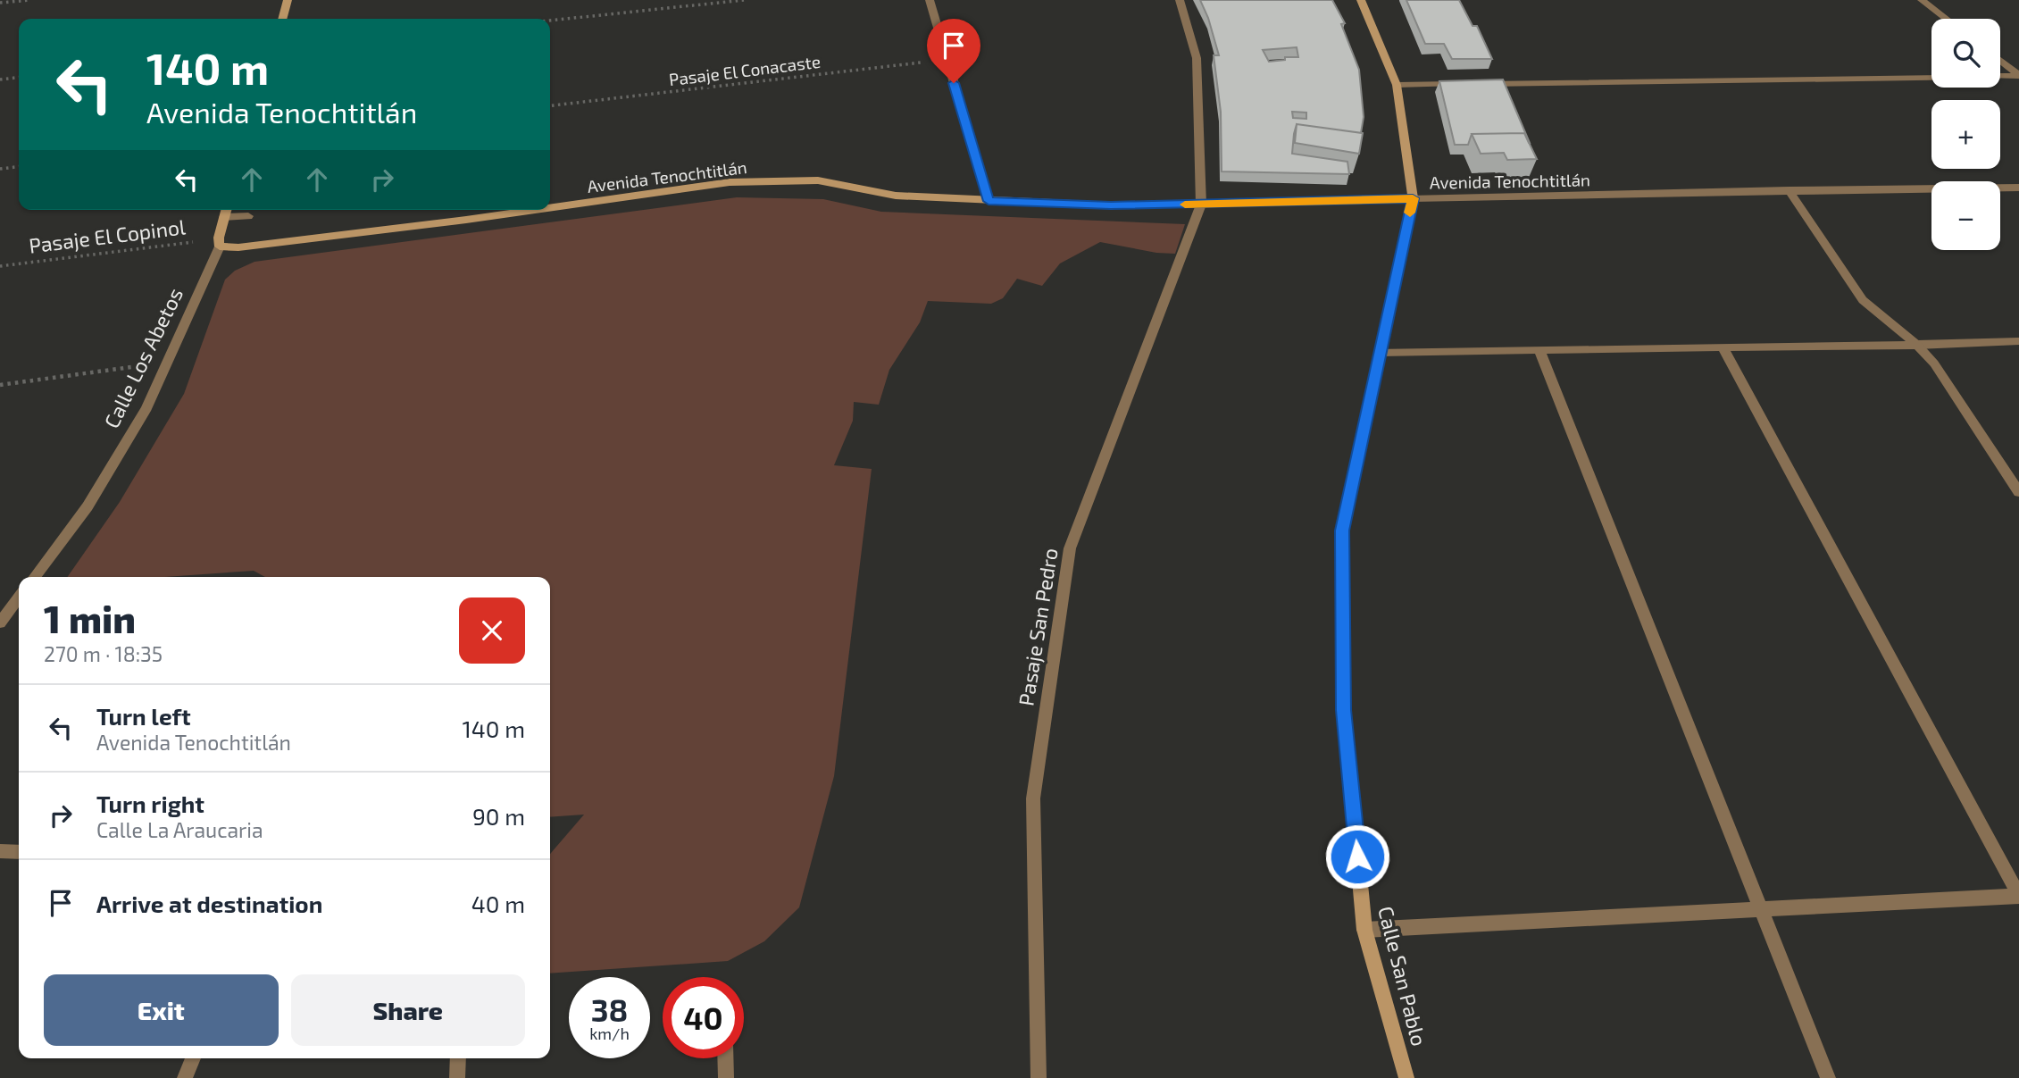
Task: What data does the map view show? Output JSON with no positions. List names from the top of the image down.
{
  "streets": {
    "street": [
      "Avenida Tenochtitlán",
      "Calle Los Abetos",
      "Pasaje San Pedro",
      "Calle San Pablo"
    ],
    "path": ["Pasaje El Conacaste", "Pasaje El Copinol"]
  },
  "crossings": [
    ["Avenida Tenochtitlán", "Pasaje El Copinol"],
    ["Avenida Tenochtitlán", "Calle Los Abetos"],
    ["Avenida Tenochtitlán", "Pasaje San Pedro"],
    ["Avenida Tenochtitlán", "Calle San Pablo"],
    ["Pasaje El Copinol", "Calle Los Abetos"]
  ],
  "page": {
    "map_buttons": ["+", "−"],
    "turn": ["140 m", "Avenida Tenochtitlán"],
    "heading": ["1 min", "270 m · 18:35"],
    "list": [
      {
        "name": "Turn left",
        "note": "Avenida Tenochtitlán",
        "value": "140 m"
      },
      {
        "name": "Turn right",
        "note": "Calle La Araucaria",
        "value": "90 m"
      },
      {
        "name": "Arrive at destination",
        "value": "40 m"
      }
    ],
    "buttons": ["Exit", "Share"],
    "speed": "38 km/h",
    "limit": "40"
  }
}
